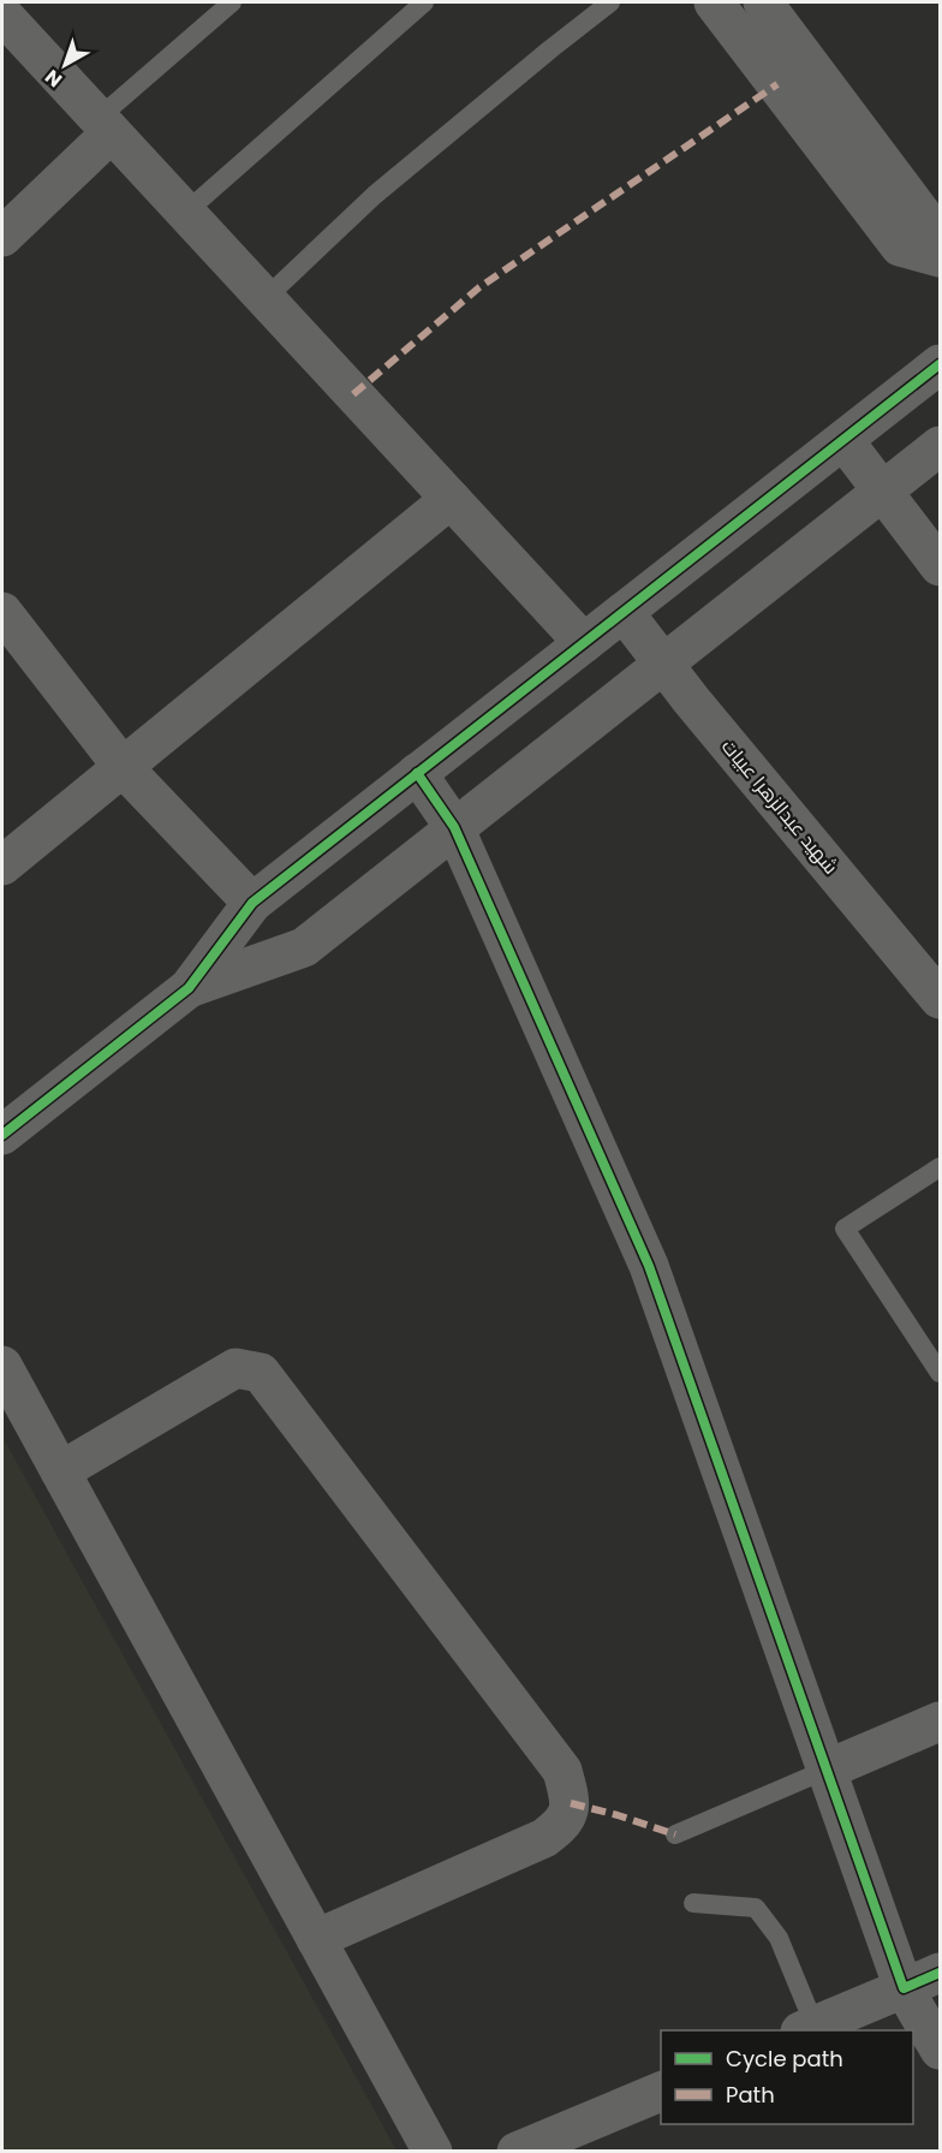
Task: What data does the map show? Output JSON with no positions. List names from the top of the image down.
{
  "streets": {
    "street": ["شهید عبدالزهرا عبیات"]
  },
  "legend": ["Cycle path", "Path"],
  "north": "bottom left"
}
